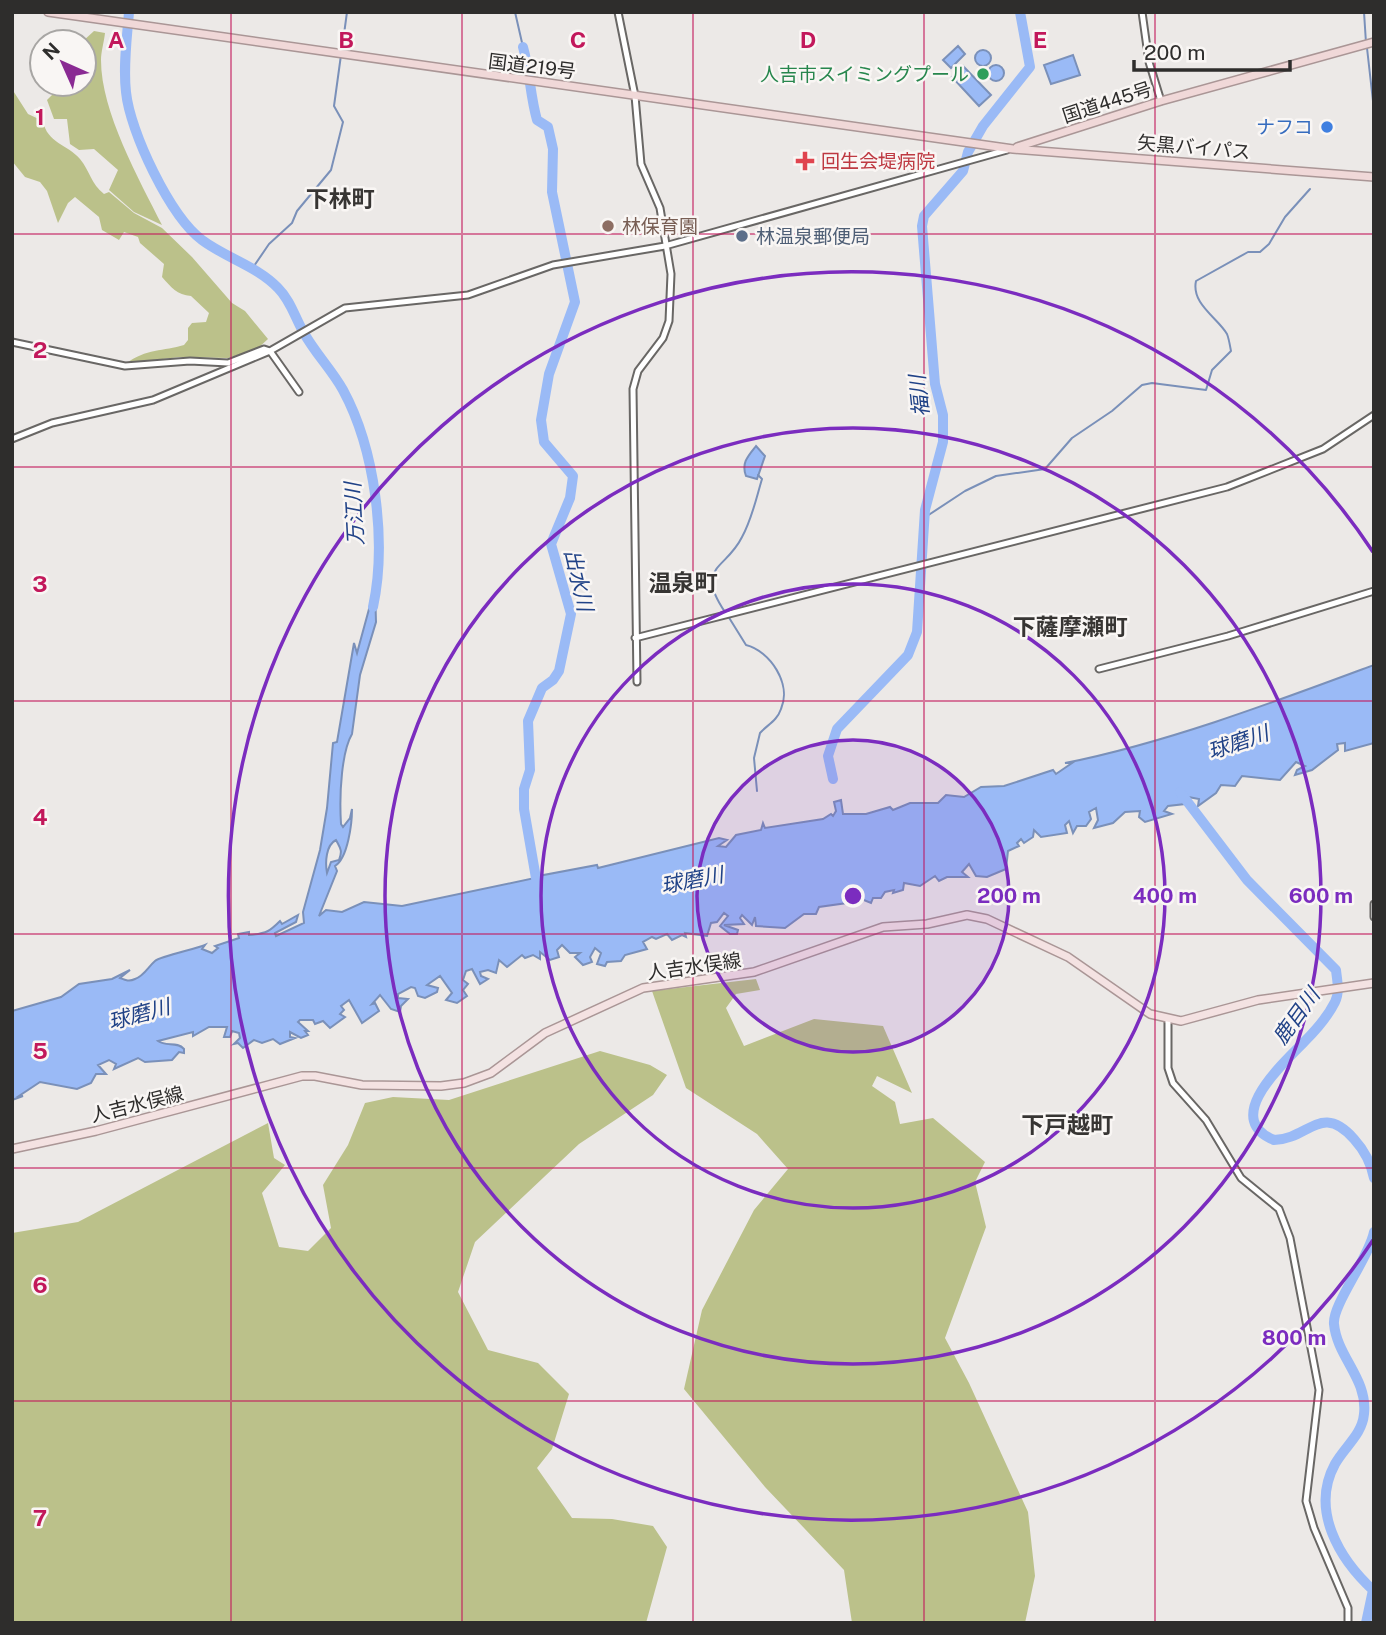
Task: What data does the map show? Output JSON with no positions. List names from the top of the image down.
{
  "streets": {
    "highway": ["国道219号", "国道445号", "矢黒バイパス"],
    "main road": ["人吉水俣線"]
  },
  "crossings": [
    ["国道219号", "国道445号"],
    ["国道219号", "矢黒バイパス"],
    ["国道445号", "矢黒バイパス"]
  ],
  "districts": [
    "下林町",
    "温泉町",
    "下薩摩瀬町",
    "下戸越町"
  ],
  "water": [
    "福川",
    "万江川",
    "出水川",
    "球磨川",
    "鹿目川"
  ],
  "places": {
    "other": [
      "人吉市スイミングプール",
      "ナフコ",
      "林保育園",
      "林温泉郵便局"
    ],
    "health": ["回生会堤病院"]
  },
  "scale_bar": "200 m",
  "north": "top left",
  "grid": {
    "columns": [
      "A",
      "B",
      "C",
      "D",
      "E"
    ],
    "rows": [
      "1",
      "2",
      "3",
      "4",
      "5",
      "6",
      "7"
    ]
  },
  "rings": [
    "200 m",
    "400 m",
    "600 m",
    "800 m"
  ]
}
